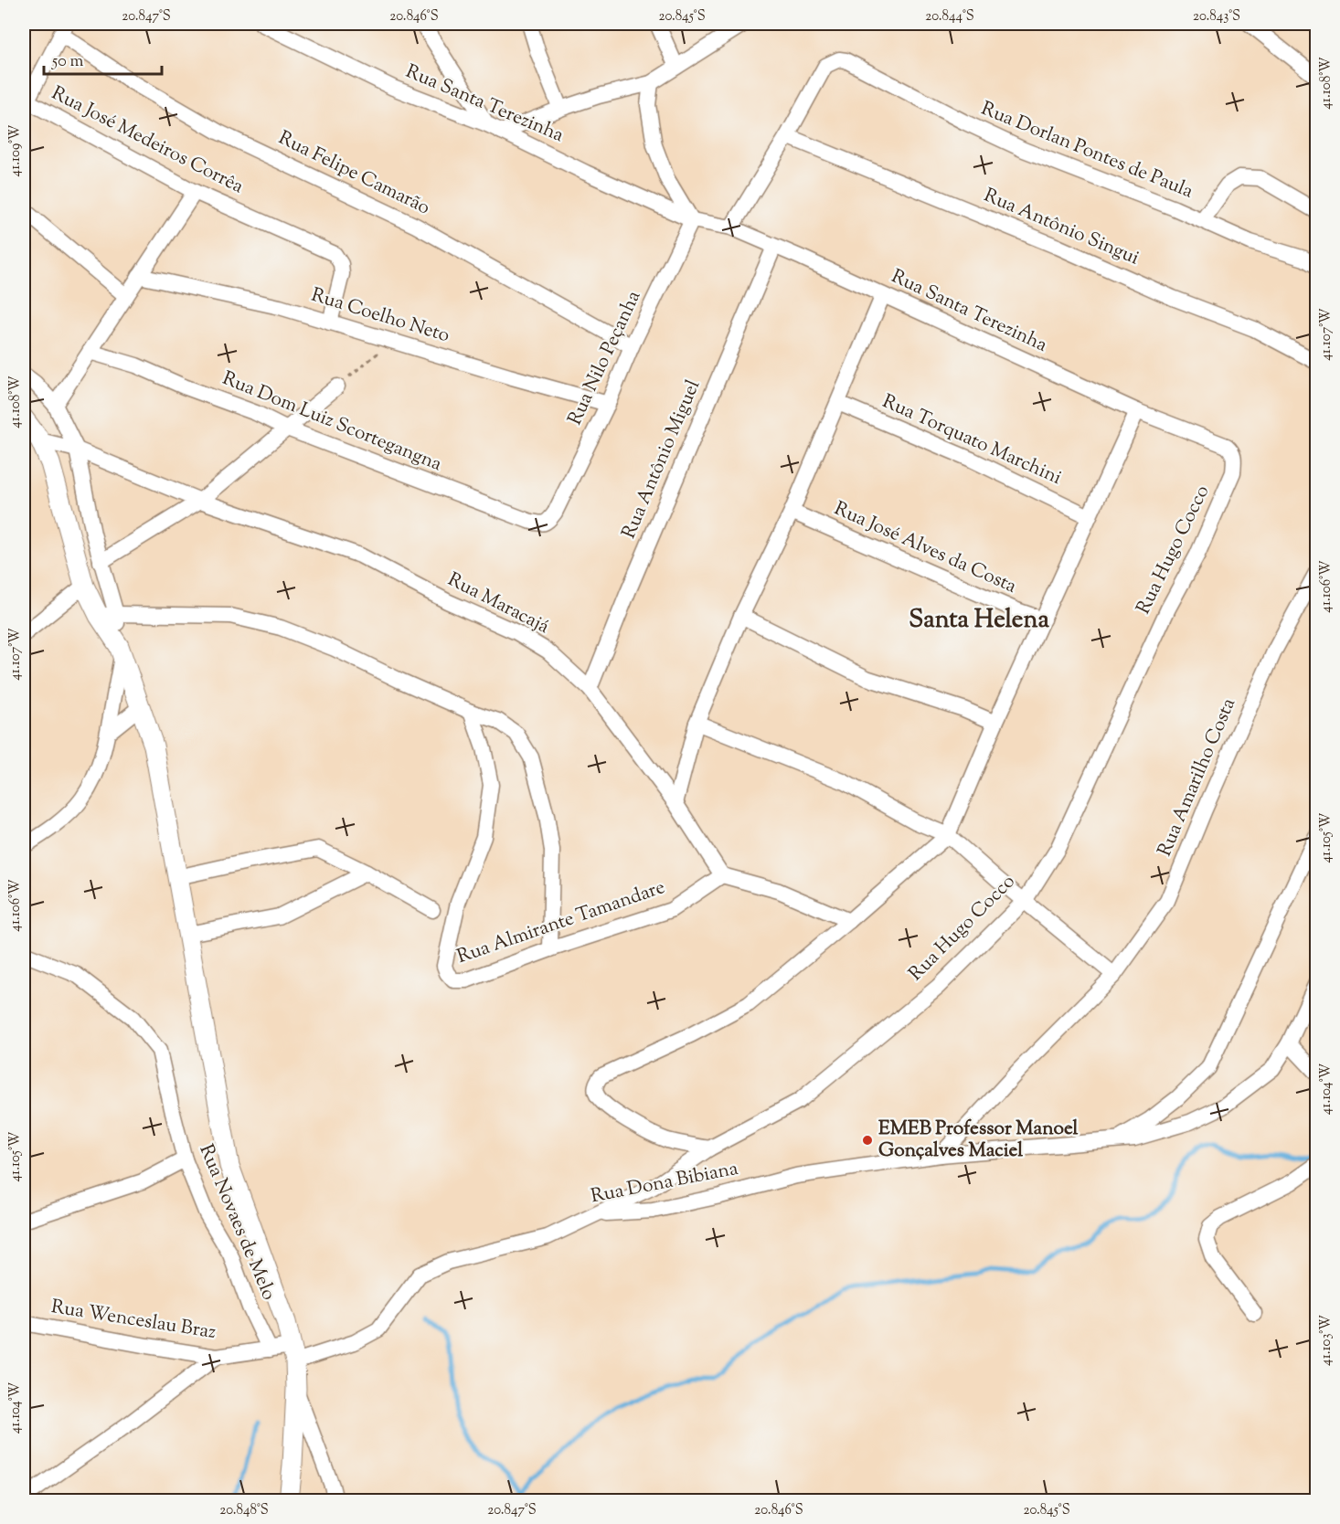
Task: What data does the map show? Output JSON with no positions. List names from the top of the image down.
{
  "streets": {
    "street": [
      "Rua Santa Terezinha",
      "Rua José Medeiros Corrêa",
      "Rua Dorlan Pontes de Paula",
      "Rua Felipe Camarão",
      "Rua Antônio Singui",
      "Rua Coelho Neto",
      "Rua Nilo Peçanha",
      "Rua Dom Luiz Scortegangna",
      "Rua Torquato Marchini",
      "Rua Antônio Miguel",
      "Rua José Alves da Costa",
      "Rua Hugo Cocco",
      "Rua Maracajá",
      "Rua Amarilho Costa",
      "Rua Almirante Tamandare",
      "Rua Dona Bibiana",
      "Rua Novaes de Melo",
      "Rua Wenceslau Braz"
    ]
  },
  "crossings": [
    ["Rua Santa Terezinha", "Rua Nilo Peçanha"],
    ["Rua Santa Terezinha", "Rua Antônio Miguel"],
    ["Rua Santa Terezinha", "Rua Hugo Cocco"],
    ["Rua José Medeiros Corrêa", "Rua Coelho Neto"],
    ["Rua Dorlan Pontes de Paula", "Rua Antônio Singui"],
    ["Rua Felipe Camarão", "Rua Nilo Peçanha"],
    ["Rua Coelho Neto", "Rua Nilo Peçanha"],
    ["Rua Nilo Peçanha", "Rua Dom Luiz Scortegangna"],
    ["Rua Antônio Miguel", "Rua Maracajá"],
    ["Rua Hugo Cocco", "Rua Dona Bibiana"],
    ["Rua Maracajá", "Rua Almirante Tamandare"],
    ["Rua Amarilho Costa", "Rua Dona Bibiana"],
    ["Rua Dona Bibiana", "Rua Novaes de Melo"],
    ["Rua Dona Bibiana", "Rua Wenceslau Braz"],
    ["Rua Novaes de Melo", "Rua Wenceslau Braz"]
  ],
  "districts": ["Santa Helena"],
  "places": ["EMEB Professor Manoel Gonçalves Maciel"],
  "scale_bar": "50 m",
  "coordinates": [
    "20.847°S",
    "20.846°S",
    "20.845°S",
    "20.844°S",
    "20.843°S",
    "41.108°W",
    "41.109°W",
    "41.107°W",
    "41.106°W",
    "41.105°W",
    "41.104°W",
    "41.103°W",
    "20.848°S"
  ]
}
